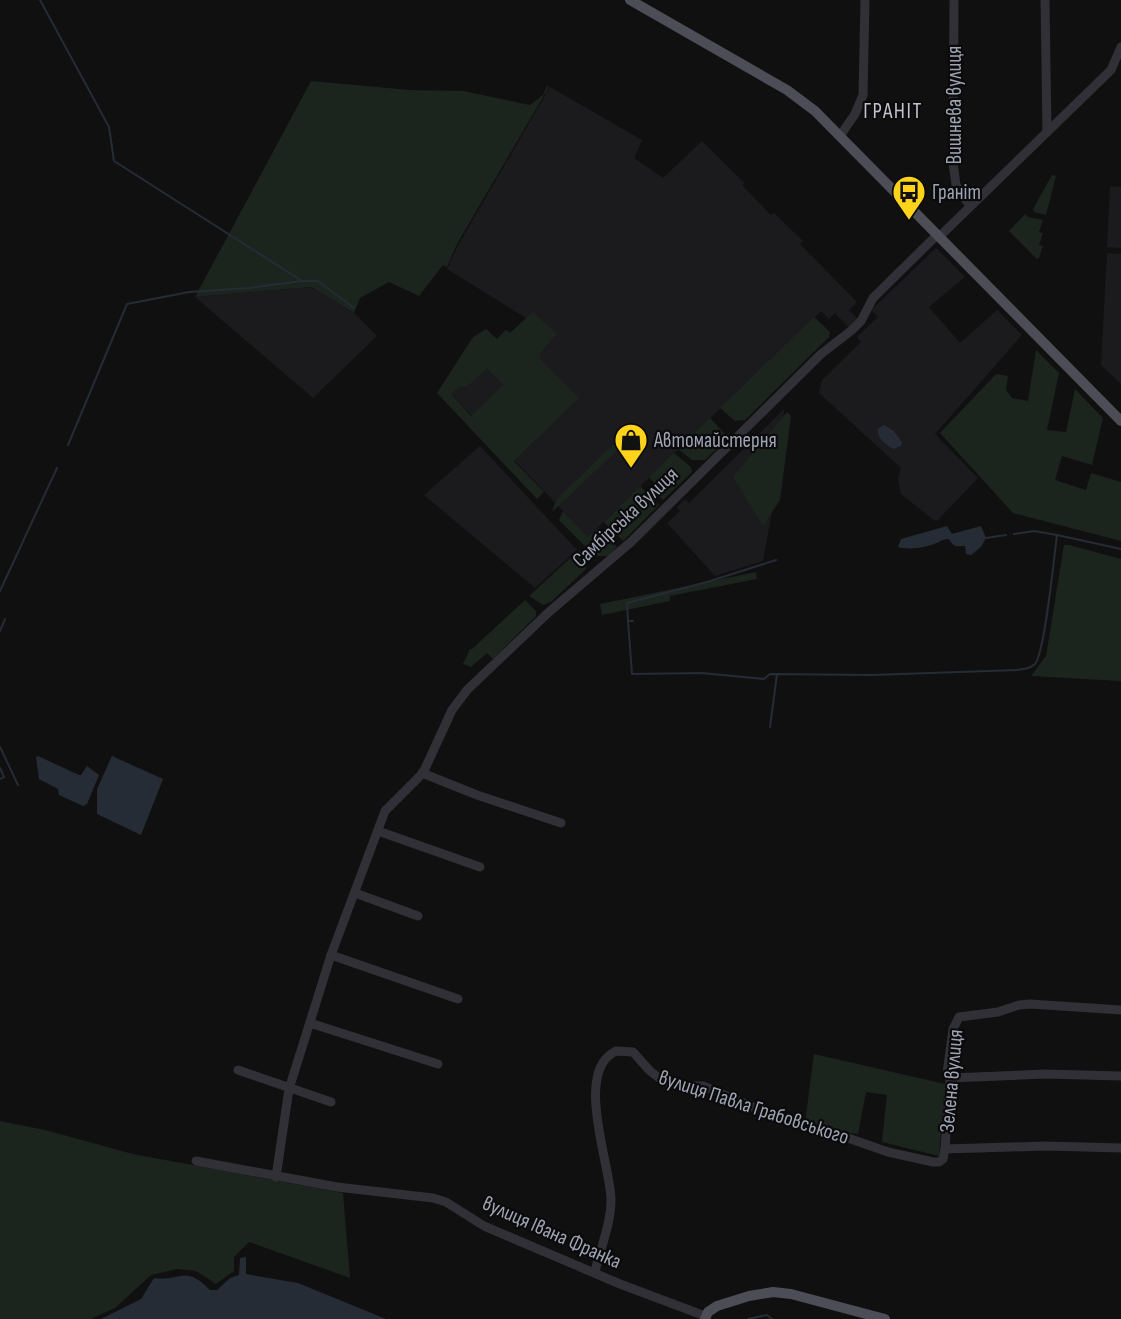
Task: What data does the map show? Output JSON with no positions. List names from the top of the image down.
{
  "streets": {
    "main road": ["вулиця Івана Франка"],
    "street": [
      "Вишнева вулиця",
      "Самбірська вулиця",
      "Зелена вулиця",
      "вулиця Павла Грабовського"
    ]
  },
  "crossings": [
    ["Вишнева вулиця", "Самбірська вулиця"],
    ["Самбірська вулиця", "вулиця Івана Франка"],
    ["Зелена вулиця", "вулиця Павла Грабовського"],
    ["вулиця Павла Грабовського", "вулиця Івана Франка"]
  ],
  "districts": ["ГРАНІТ"],
  "places": {
    "bus stop": ["Граніт"],
    "shop": ["Автомайстерня"]
  }
}
